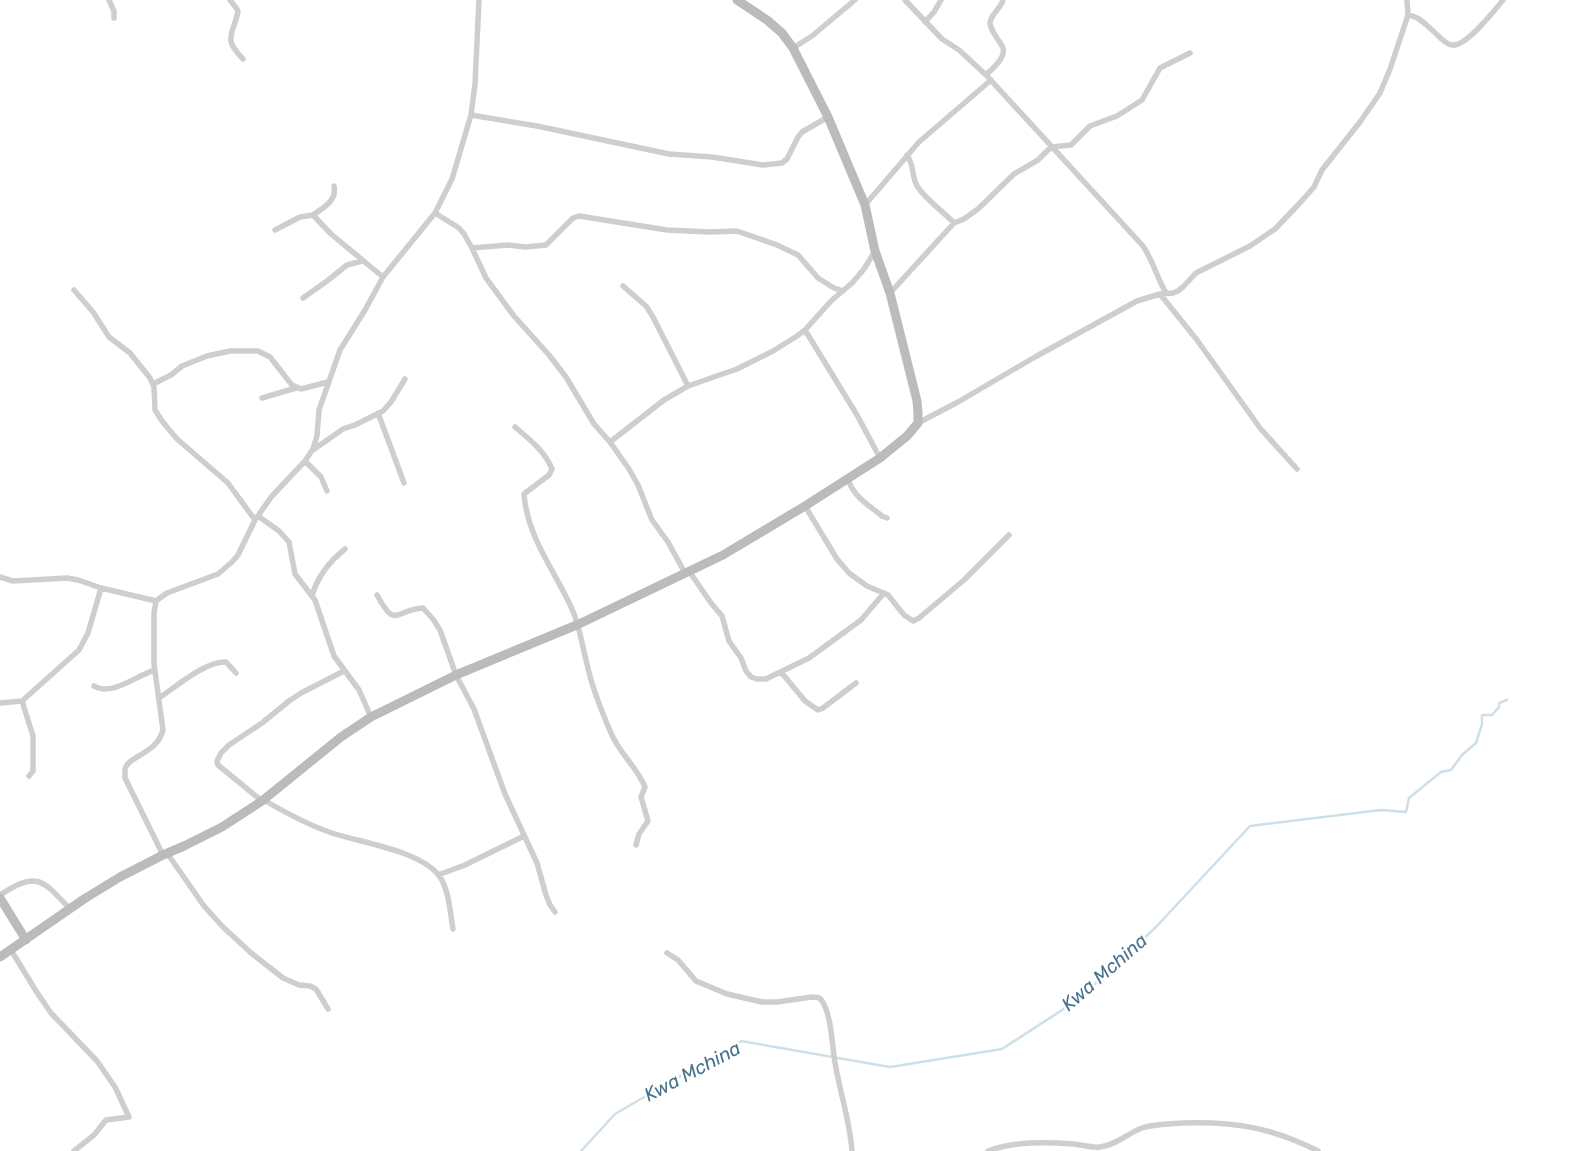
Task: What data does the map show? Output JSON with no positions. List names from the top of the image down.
{
  "water": ["Kwa Mchina"]
}
